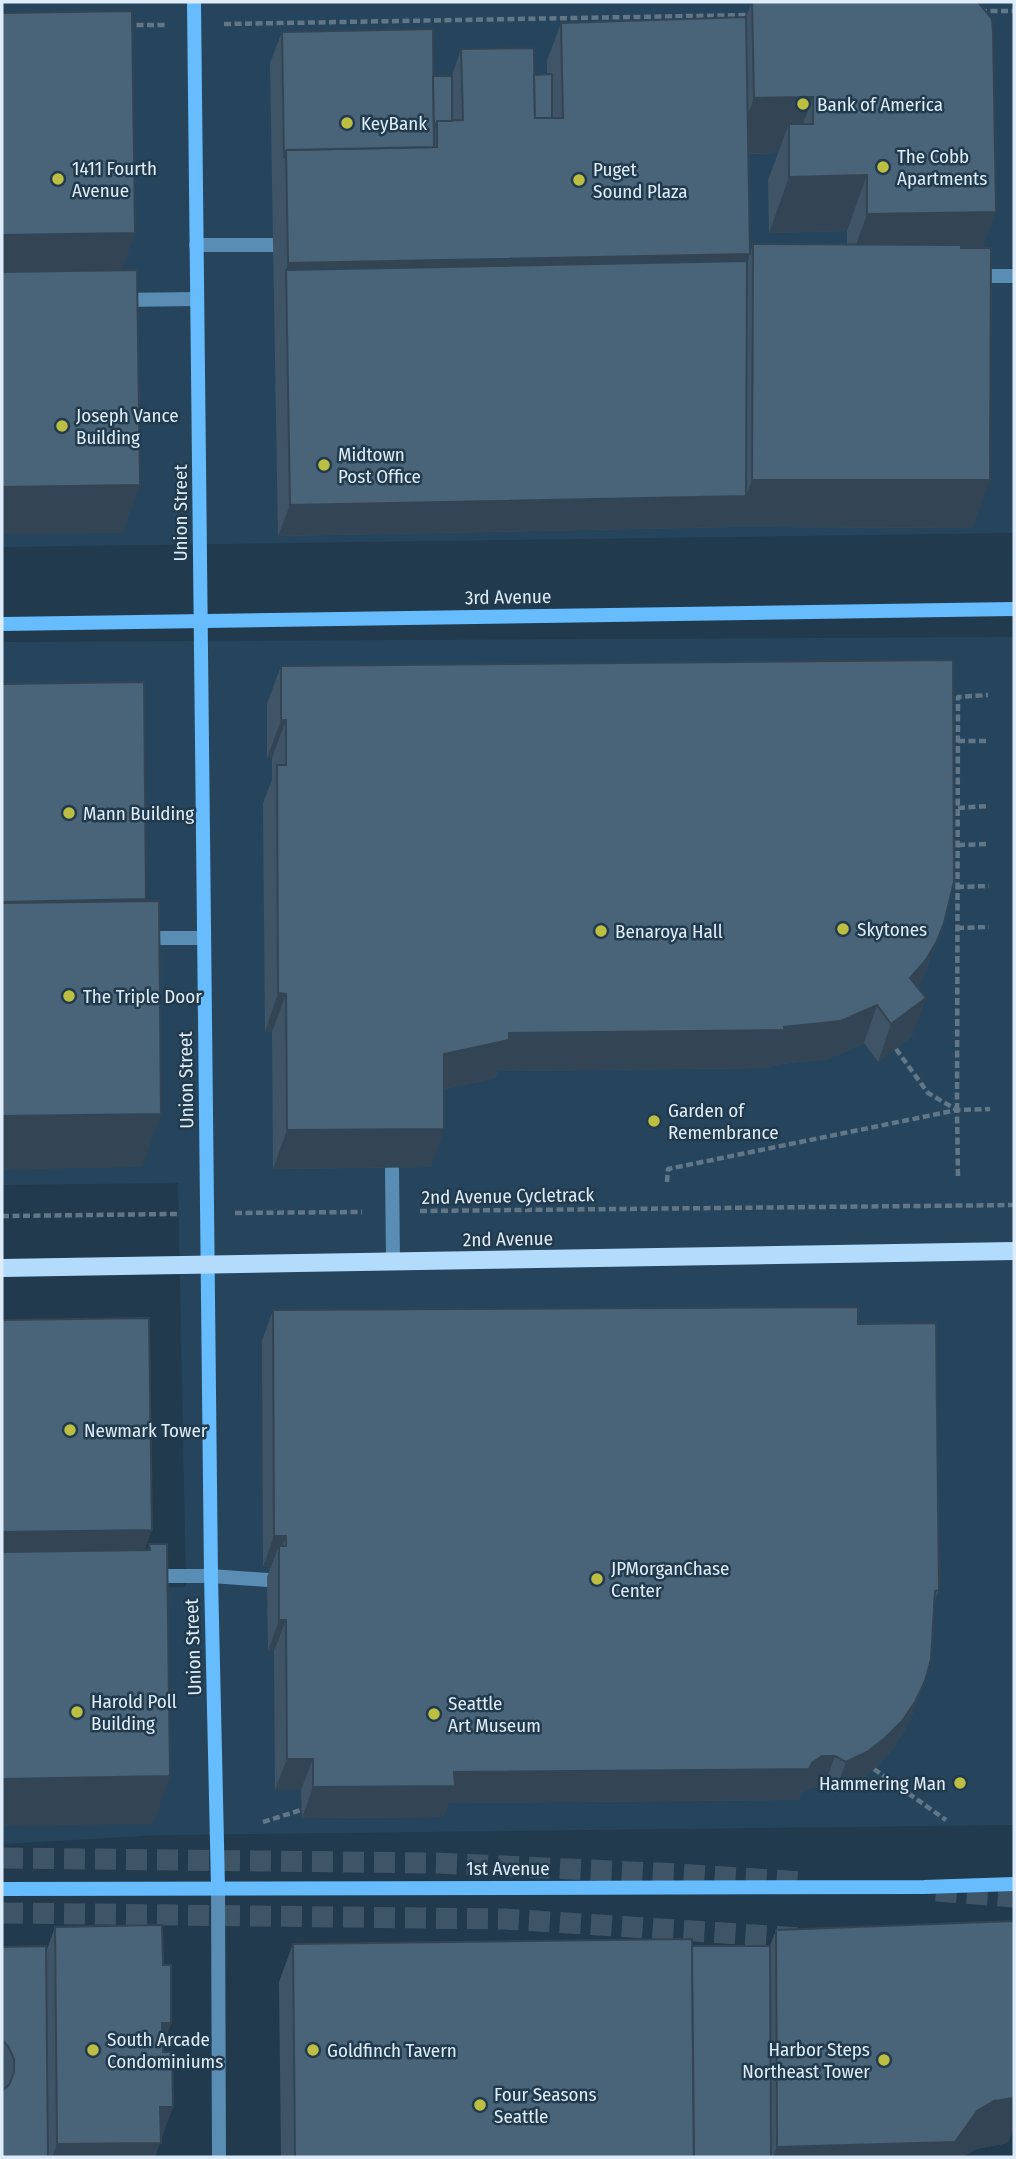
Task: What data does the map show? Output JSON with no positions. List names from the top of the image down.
{
  "streets": {
    "main road": [
      "Union Street",
      "3rd Avenue",
      "2nd Avenue",
      "1st Avenue"
    ],
    "path": ["2nd Avenue Cycletrack"]
  },
  "crossings": [
    ["Union Street", "3rd Avenue"],
    ["Union Street", "2nd Avenue Cycletrack"],
    ["Union Street", "2nd Avenue"],
    ["Union Street", "1st Avenue"]
  ],
  "places": [
    "Bank of America",
    "KeyBank",
    "The Cobb Apartments",
    "1411 Fourth Avenue",
    "Puget Sound Plaza",
    "Joseph Vance Building",
    "Midtown Post Office",
    "Mann Building",
    "Skytones",
    "Benaroya Hall",
    "The Triple Door",
    "Garden of Remembrance",
    "Newmark Tower",
    "JPMorganChase Center",
    "Harold Poll Building",
    "Seattle Art Museum",
    "Hammering Man",
    "South Arcade Condominiums",
    "Goldfinch Tavern",
    "Harbor Steps Northeast Tower",
    "Four Seasons Seattle"
  ]
}
